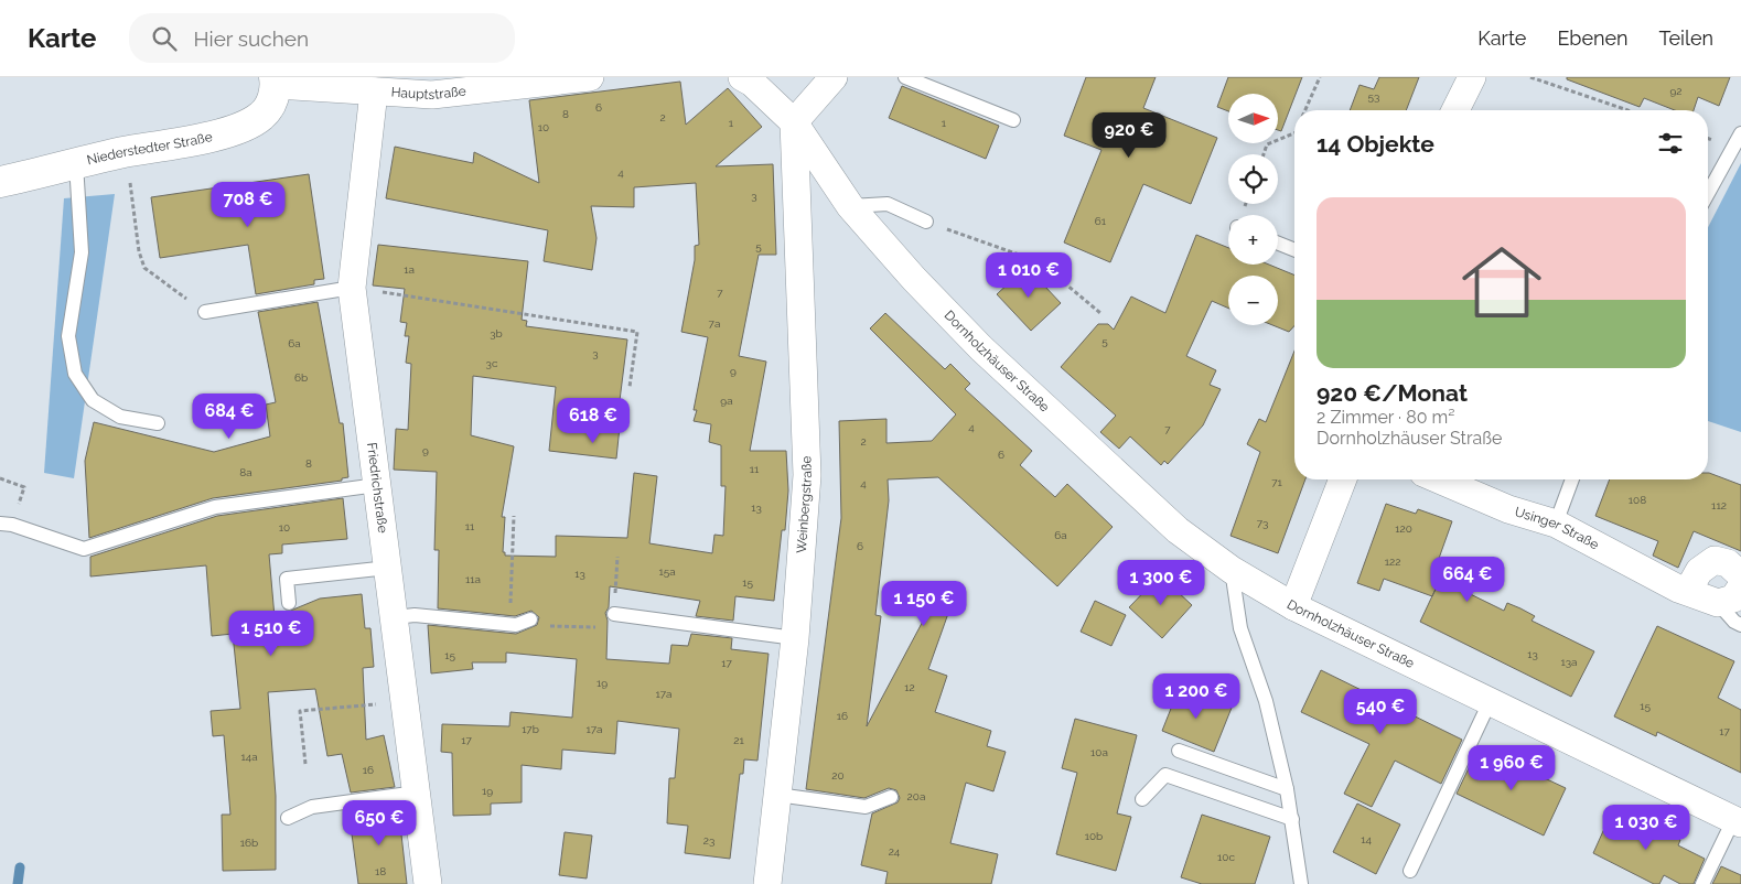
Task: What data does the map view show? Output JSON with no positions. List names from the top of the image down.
{
  "streets": {
    "street": [
      "Hauptstraße",
      "Niederstedter Straße",
      "Dornholzhäuser Straße",
      "Friedrichstraße",
      "Weinbergstraße",
      "Usinger Straße"
    ]
  },
  "crossings": [
    ["Hauptstraße", "Niederstedter Straße"],
    ["Hauptstraße", "Friedrichstraße"],
    ["Dornholzhäuser Straße", "Weinbergstraße"]
  ],
  "house_numbers": [
    "92",
    "53",
    "6",
    "8",
    "2",
    "1",
    "1",
    "10",
    "4",
    "3",
    "61",
    "5",
    "1a",
    "7",
    "7a",
    "3b",
    "5",
    "6a",
    "3",
    "3c",
    "9",
    "6b",
    "9a",
    "4",
    "7",
    "2",
    "9",
    "6",
    "8",
    "11",
    "8a",
    "71",
    "4",
    "108",
    "112",
    "13",
    "73",
    "11",
    "10",
    "120",
    "6a",
    "6",
    "122",
    "15a",
    "13",
    "11a",
    "15",
    "13",
    "15",
    "13a",
    "17",
    "19",
    "12",
    "17a",
    "15",
    "16",
    "17b",
    "17a",
    "17",
    "17",
    "21",
    "10a",
    "14a",
    "16",
    "20",
    "19",
    "20a",
    "10b",
    "14",
    "23",
    "16b",
    "24",
    "10c",
    "18"
  ],
  "north": "right",
  "page": {
    "header": "Karte",
    "search": "Hier suchen",
    "nav": ["Karte", "Ebenen", "Teilen"],
    "map_buttons": ["+", "−"],
    "heading": "14 Objekte",
    "price": [
      "920 €",
      "708 €",
      "1 010 €",
      "684 €",
      "618 €",
      "664 €",
      "1 300 €",
      "1 150 €",
      "1 510 €",
      "1 200 €",
      "540 €",
      "1 960 €",
      "650 €",
      "1 030 €"
    ],
    "list": [
      {
        "name": "920 €/Monat",
        "note": "2 Zimmer · 80 m² · Dornholzhäuser Straße"
      }
    ]
  }
}
